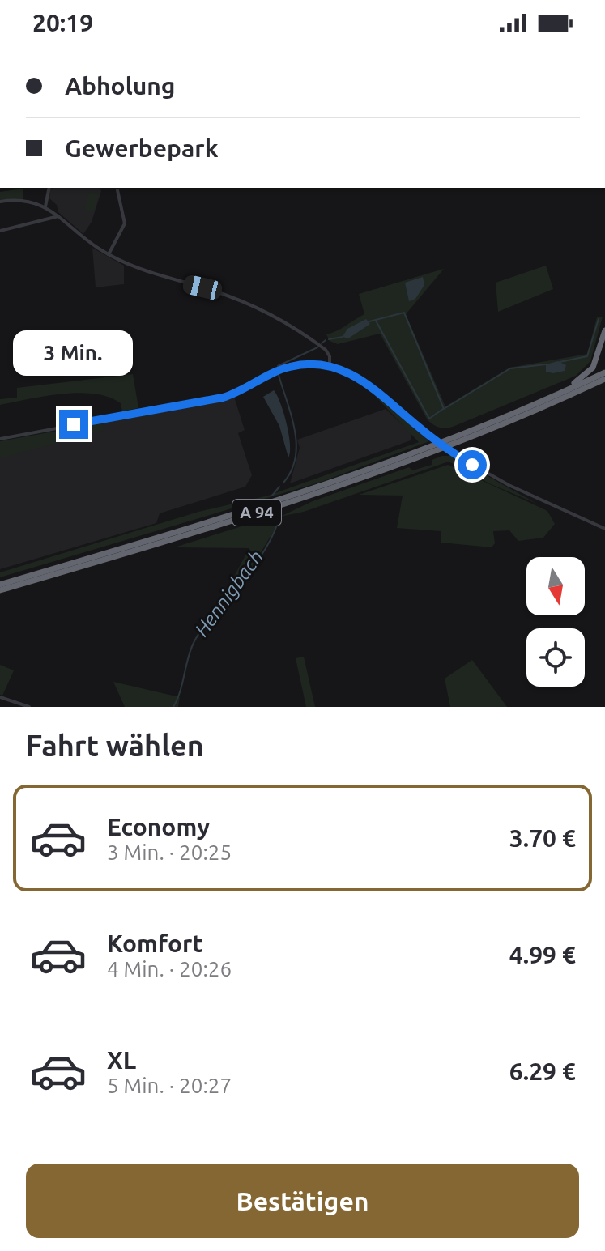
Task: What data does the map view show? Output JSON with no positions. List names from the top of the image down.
{
  "streets": {
    "highway": ["A 94"]
  },
  "water": ["Hennigbach"],
  "north": "bottom",
  "page": {
    "status": "20:19",
    "banner": ["Abholung", "Gewerbepark"],
    "bubble": "3 Min.",
    "heading": "Fahrt wählen",
    "list": [
      {
        "name": "Economy",
        "note": "3 Min. · 20:25",
        "value": "3.70 €"
      },
      {
        "name": "Komfort",
        "note": "4 Min. · 20:26",
        "value": "4.99 €"
      },
      {
        "name": "XL",
        "note": "5 Min. · 20:27",
        "value": "6.29 €"
      }
    ],
    "buttons": "Bestätigen"
  }
}
